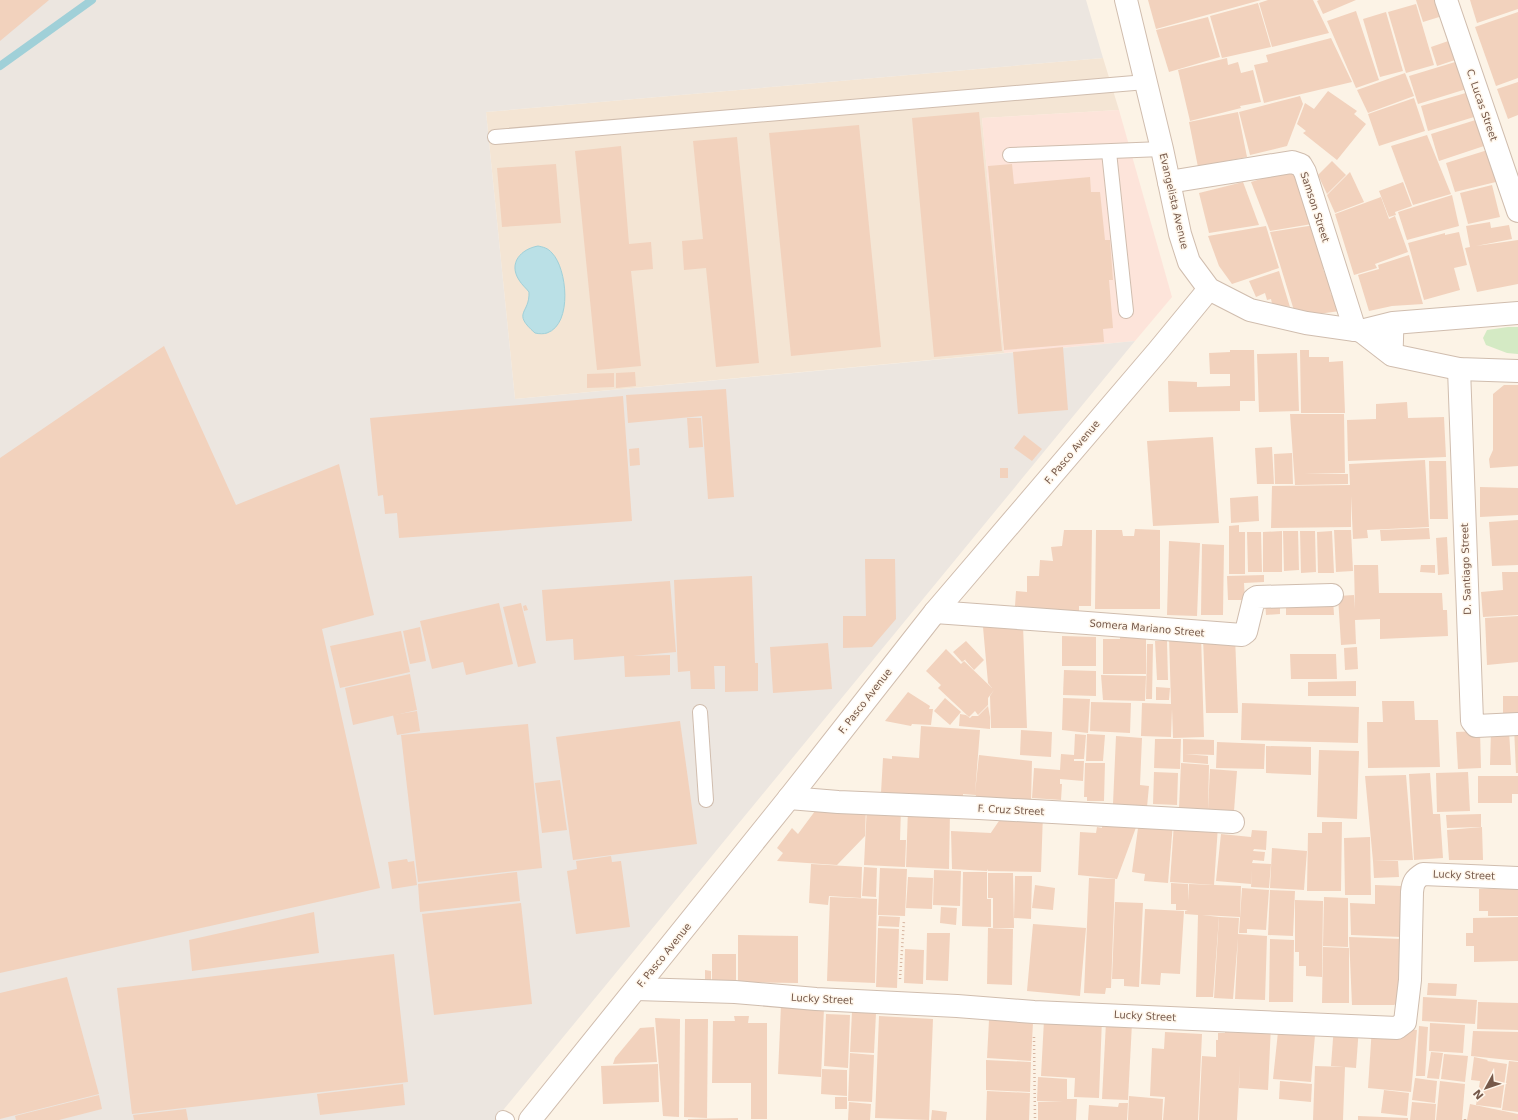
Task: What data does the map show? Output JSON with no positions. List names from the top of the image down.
{
  "streets": {
    "street": [
      "C. Lucas Street",
      "Evangelista Avenue",
      "Samson Street",
      "F. Pasco Avenue",
      "D. Santiago Street",
      "Somera Mariano Street",
      "F. Cruz Street",
      "Lucky Street"
    ]
  },
  "crossings": [
    ["Evangelista Avenue", "Samson Street"],
    ["Evangelista Avenue", "F. Pasco Avenue"],
    ["F. Pasco Avenue", "Somera Mariano Street"],
    ["F. Pasco Avenue", "F. Cruz Street"],
    ["F. Pasco Avenue", "Lucky Street"]
  ],
  "north": "bottom left"
}
